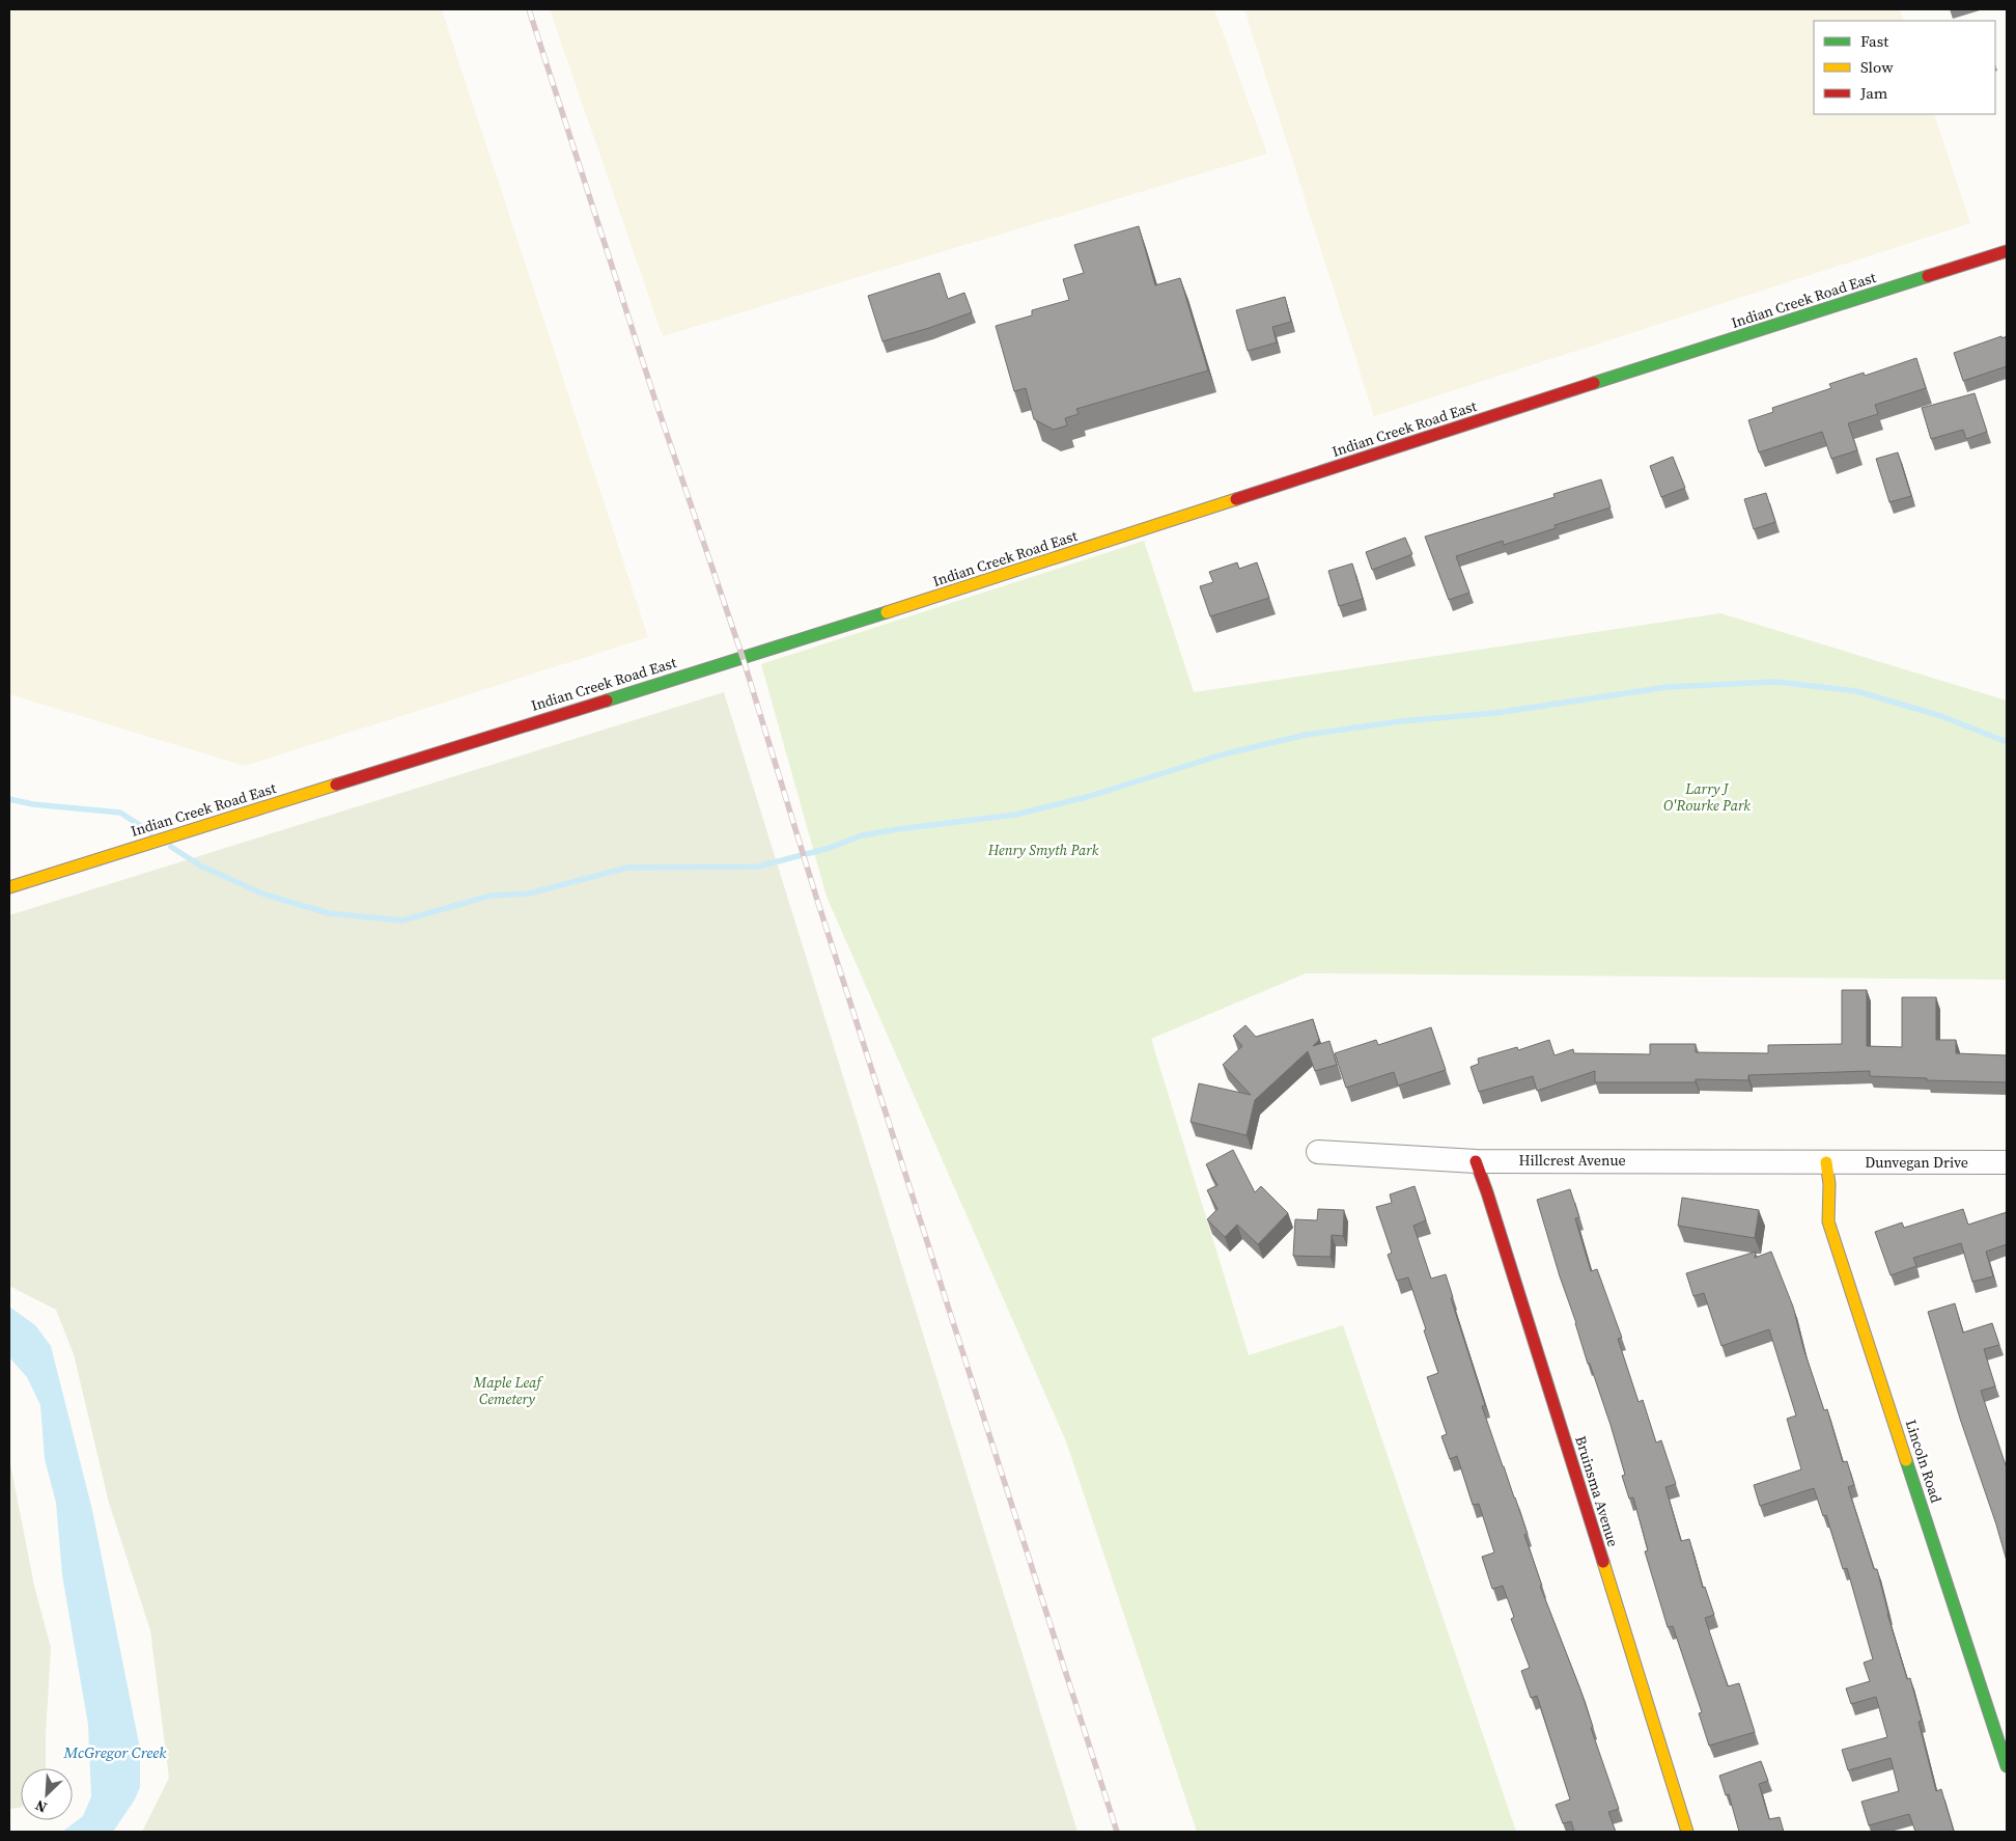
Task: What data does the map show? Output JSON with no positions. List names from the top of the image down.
{
  "streets": {
    "main road": ["Indian Creek Road East", "Lincoln Road", "Bruinsma Avenue"],
    "street": ["Hillcrest Avenue", "Dunvegan Drive"]
  },
  "crossings": [
    ["Hillcrest Avenue", "Dunvegan Drive"],
    ["Hillcrest Avenue", "Lincoln Road"],
    ["Hillcrest Avenue", "Bruinsma Avenue"],
    ["Dunvegan Drive", "Lincoln Road"]
  ],
  "water": ["McGregor Creek"],
  "parks": ["Larry J O'Rourke Park", "Henry Smyth Park", "Maple Leaf Cemetery"],
  "legend": ["Fast", "Slow", "Jam"],
  "north": "bottom left"
}
